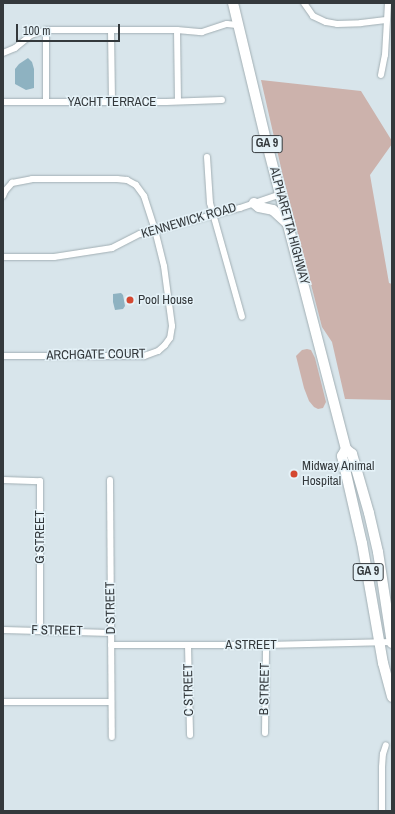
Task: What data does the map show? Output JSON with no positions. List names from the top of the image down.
{
  "streets": {
    "main road": ["GA 9", "ALPHARETTA HIGHWAY"],
    "street": [
      "YACHT TERRACE",
      "KENNEWICK ROAD",
      "ARCHGATE COURT",
      "G STREET",
      "D STREET",
      "F STREET",
      "A STREET",
      "B STREET",
      "C STREET"
    ]
  },
  "crossings": [
    ["GA 9", "ALPHARETTA HIGHWAY"],
    ["GA 9", "A STREET"],
    ["KENNEWICK ROAD", "ALPHARETTA HIGHWAY"],
    ["KENNEWICK ROAD", "ARCHGATE COURT"],
    ["G STREET", "F STREET"],
    ["D STREET", "F STREET"],
    ["D STREET", "A STREET"],
    ["A STREET", "B STREET"],
    ["A STREET", "C STREET"]
  ],
  "places": ["Pool House", "Midway Animal Hospital"],
  "scale_bar": "100 m"
}
